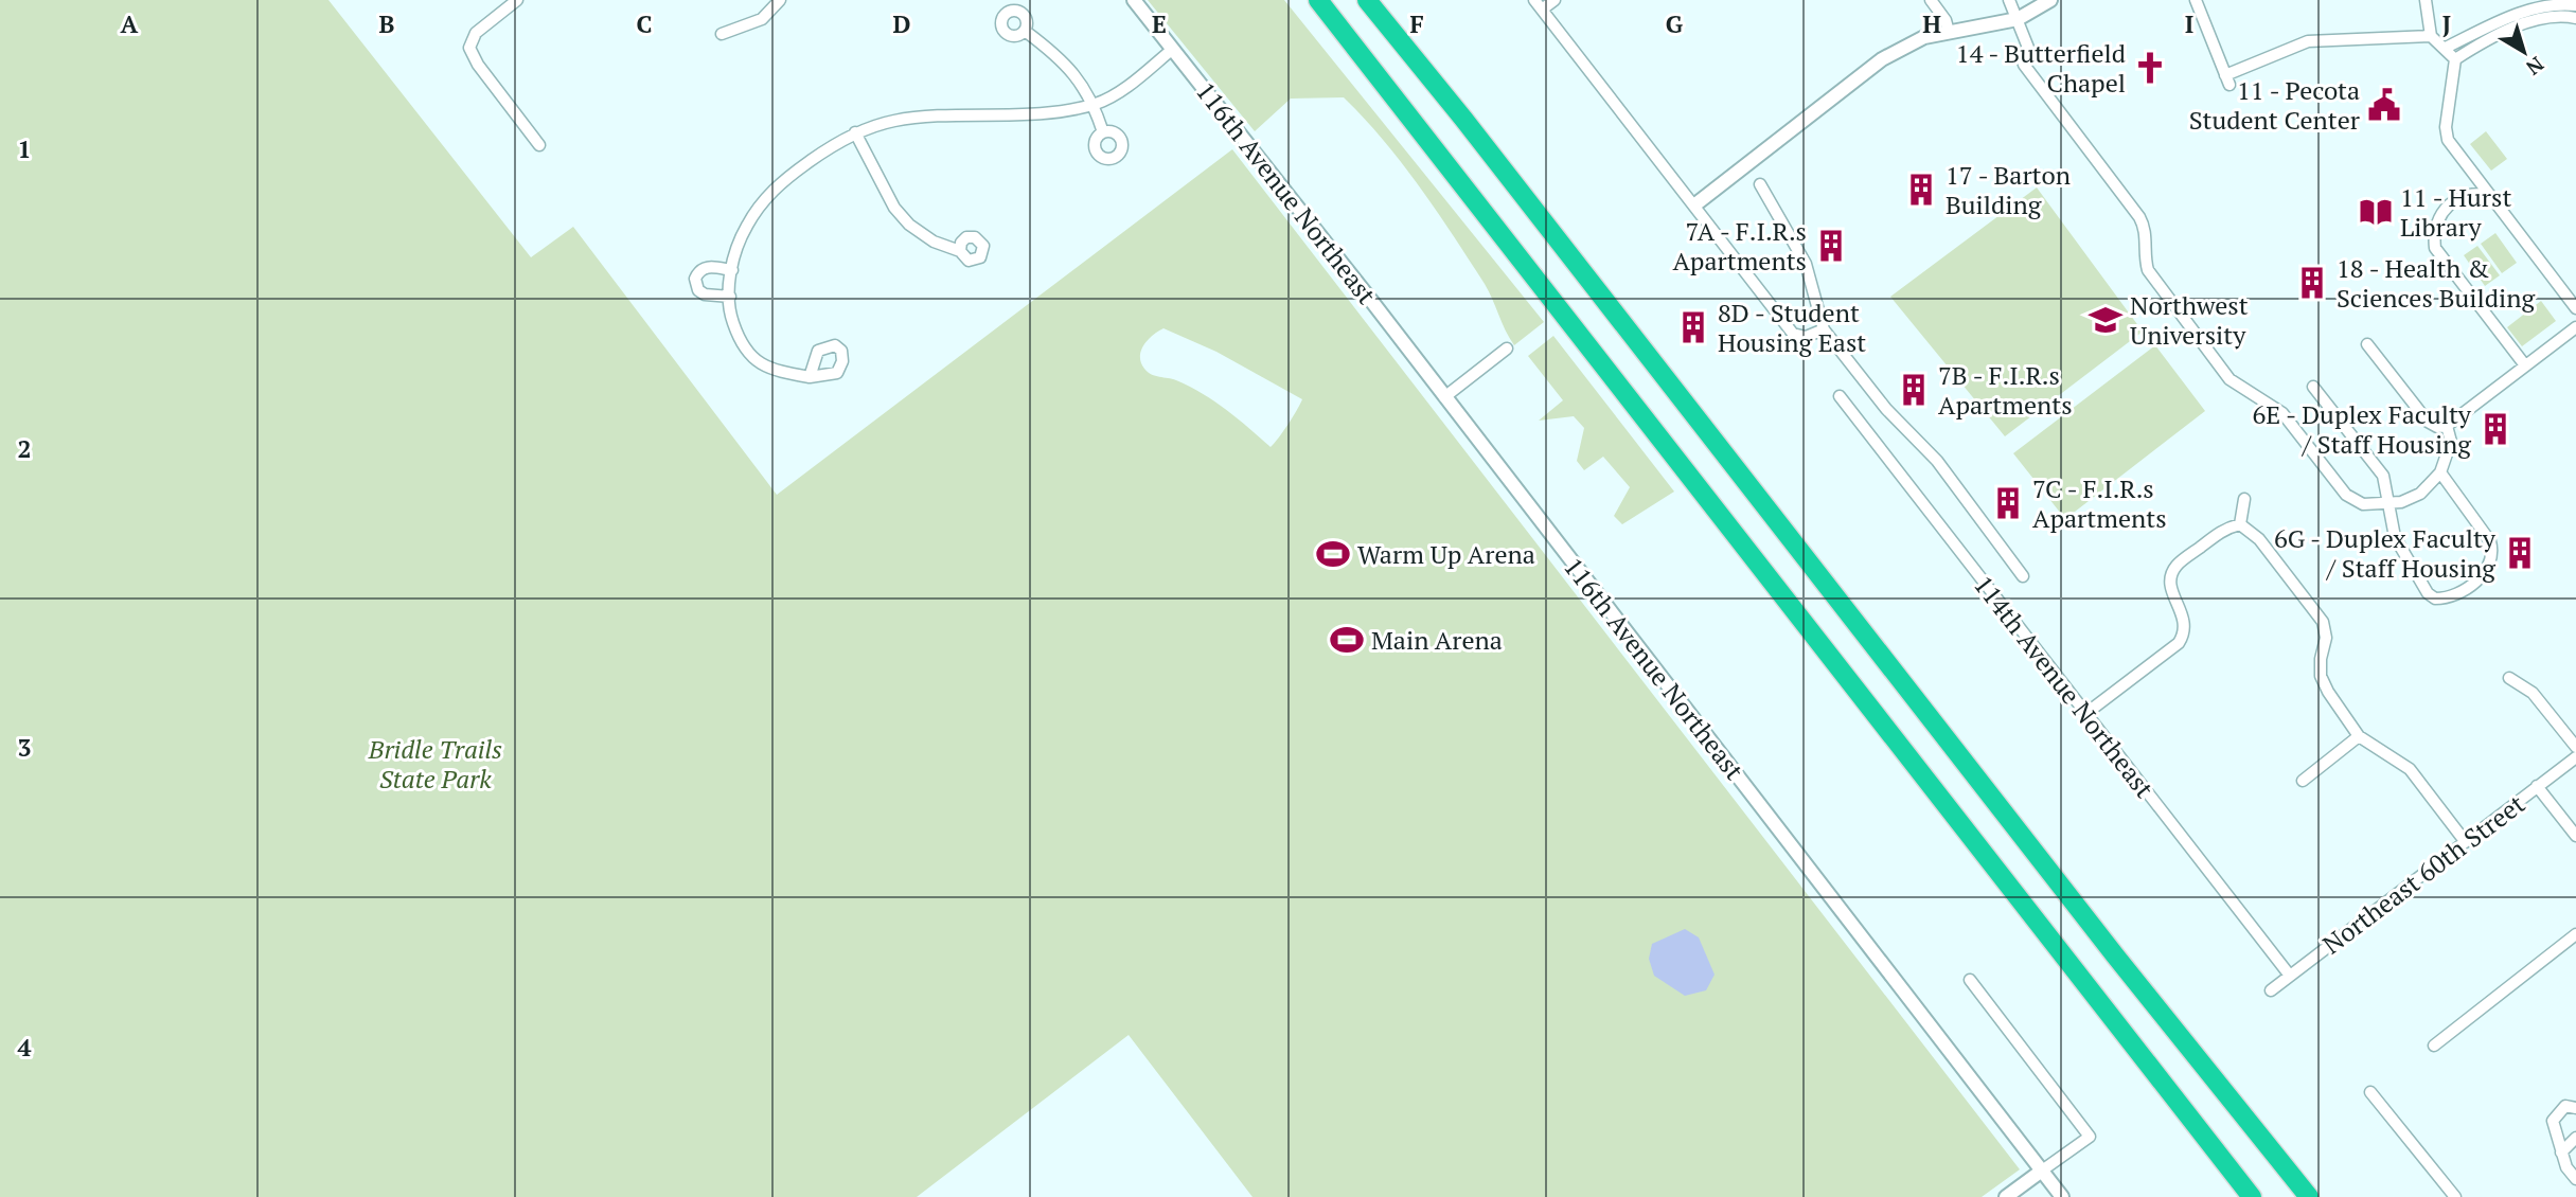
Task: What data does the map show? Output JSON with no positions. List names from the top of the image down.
{
  "streets": {
    "street": ["116th Avenue Northeast", "114th Avenue Northeast", "Northeast 60th Street"]
  },
  "crossings": [
    ["114th Avenue Northeast", "Northeast 60th Street"]
  ],
  "parks": ["Bridle Trails State Park"],
  "places": {
    "church": ["14 - Butterfield Chapel"],
    "public building": ["11 - Pecota Student Center"],
    "building": [
      "17 - Barton Building",
      "7A - F.I.R.s Apartments",
      "18 - Health & Sciences Building",
      "8D - Student Housing East",
      "7B - F.I.R.s Apartments",
      "6E - Duplex Faculty / Staff Housing",
      "7C - F.I.R.s Apartments",
      "6G - Duplex Faculty / Staff Housing"
    ],
    "library": ["11 - Hurst Library"],
    "school or university": ["Northwest University"],
    "sports": ["Warm Up Arena", "Main Arena"]
  },
  "north": "bottom right",
  "grid": {
    "columns": [
      "A",
      "B",
      "C",
      "D",
      "E",
      "F",
      "G",
      "H",
      "I",
      "J"
    ],
    "rows": [
      "1",
      "2",
      "3",
      "4"
    ]
  }
}
